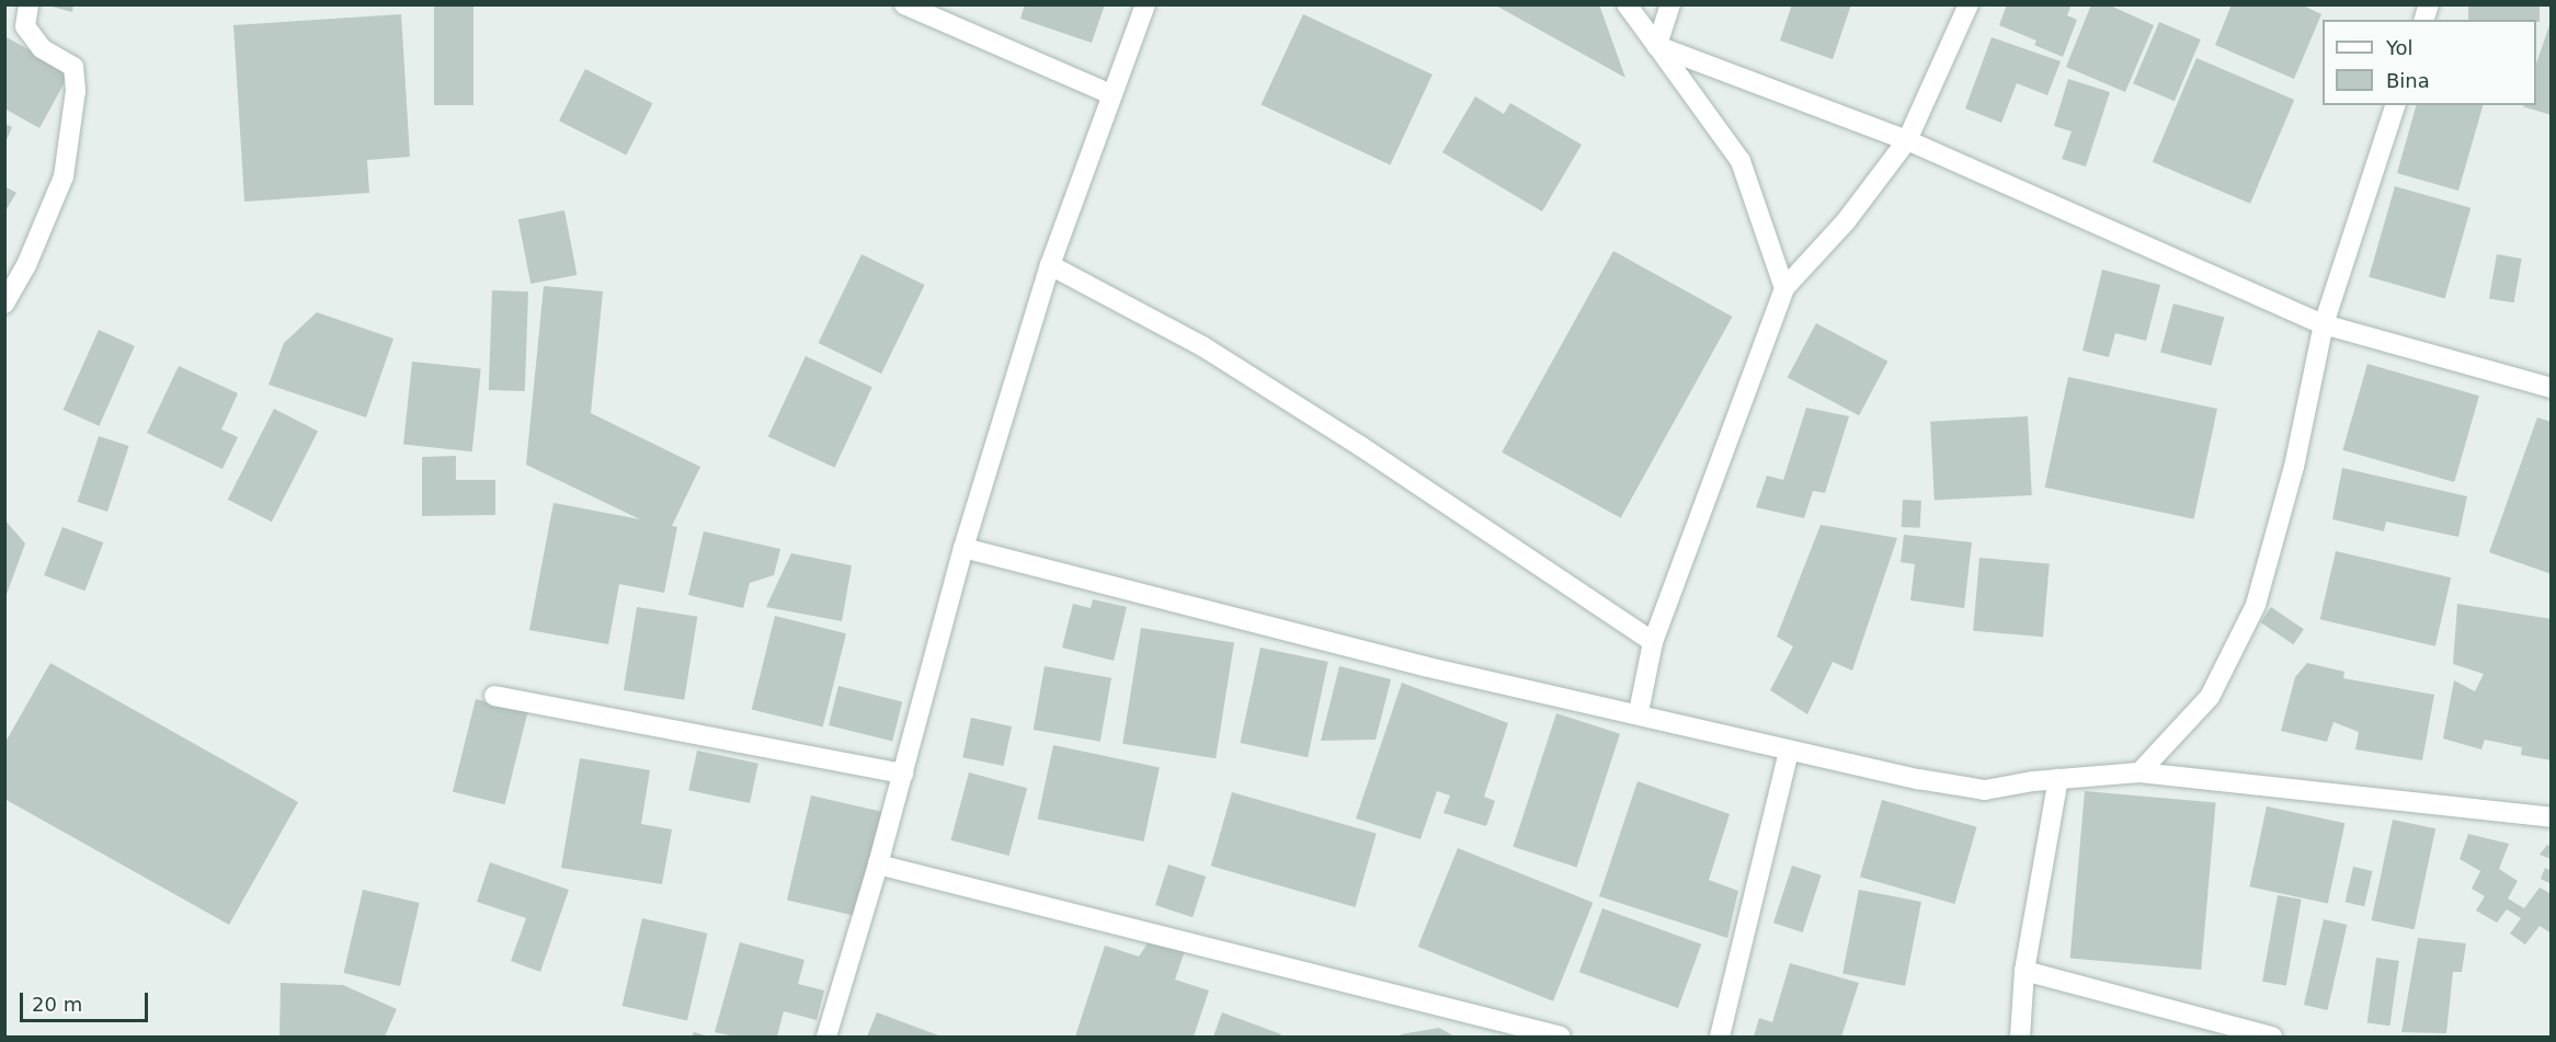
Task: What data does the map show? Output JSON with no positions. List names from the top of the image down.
{
  "legend": ["Yol", "Bina"],
  "scale_bar": "20 m"
}
